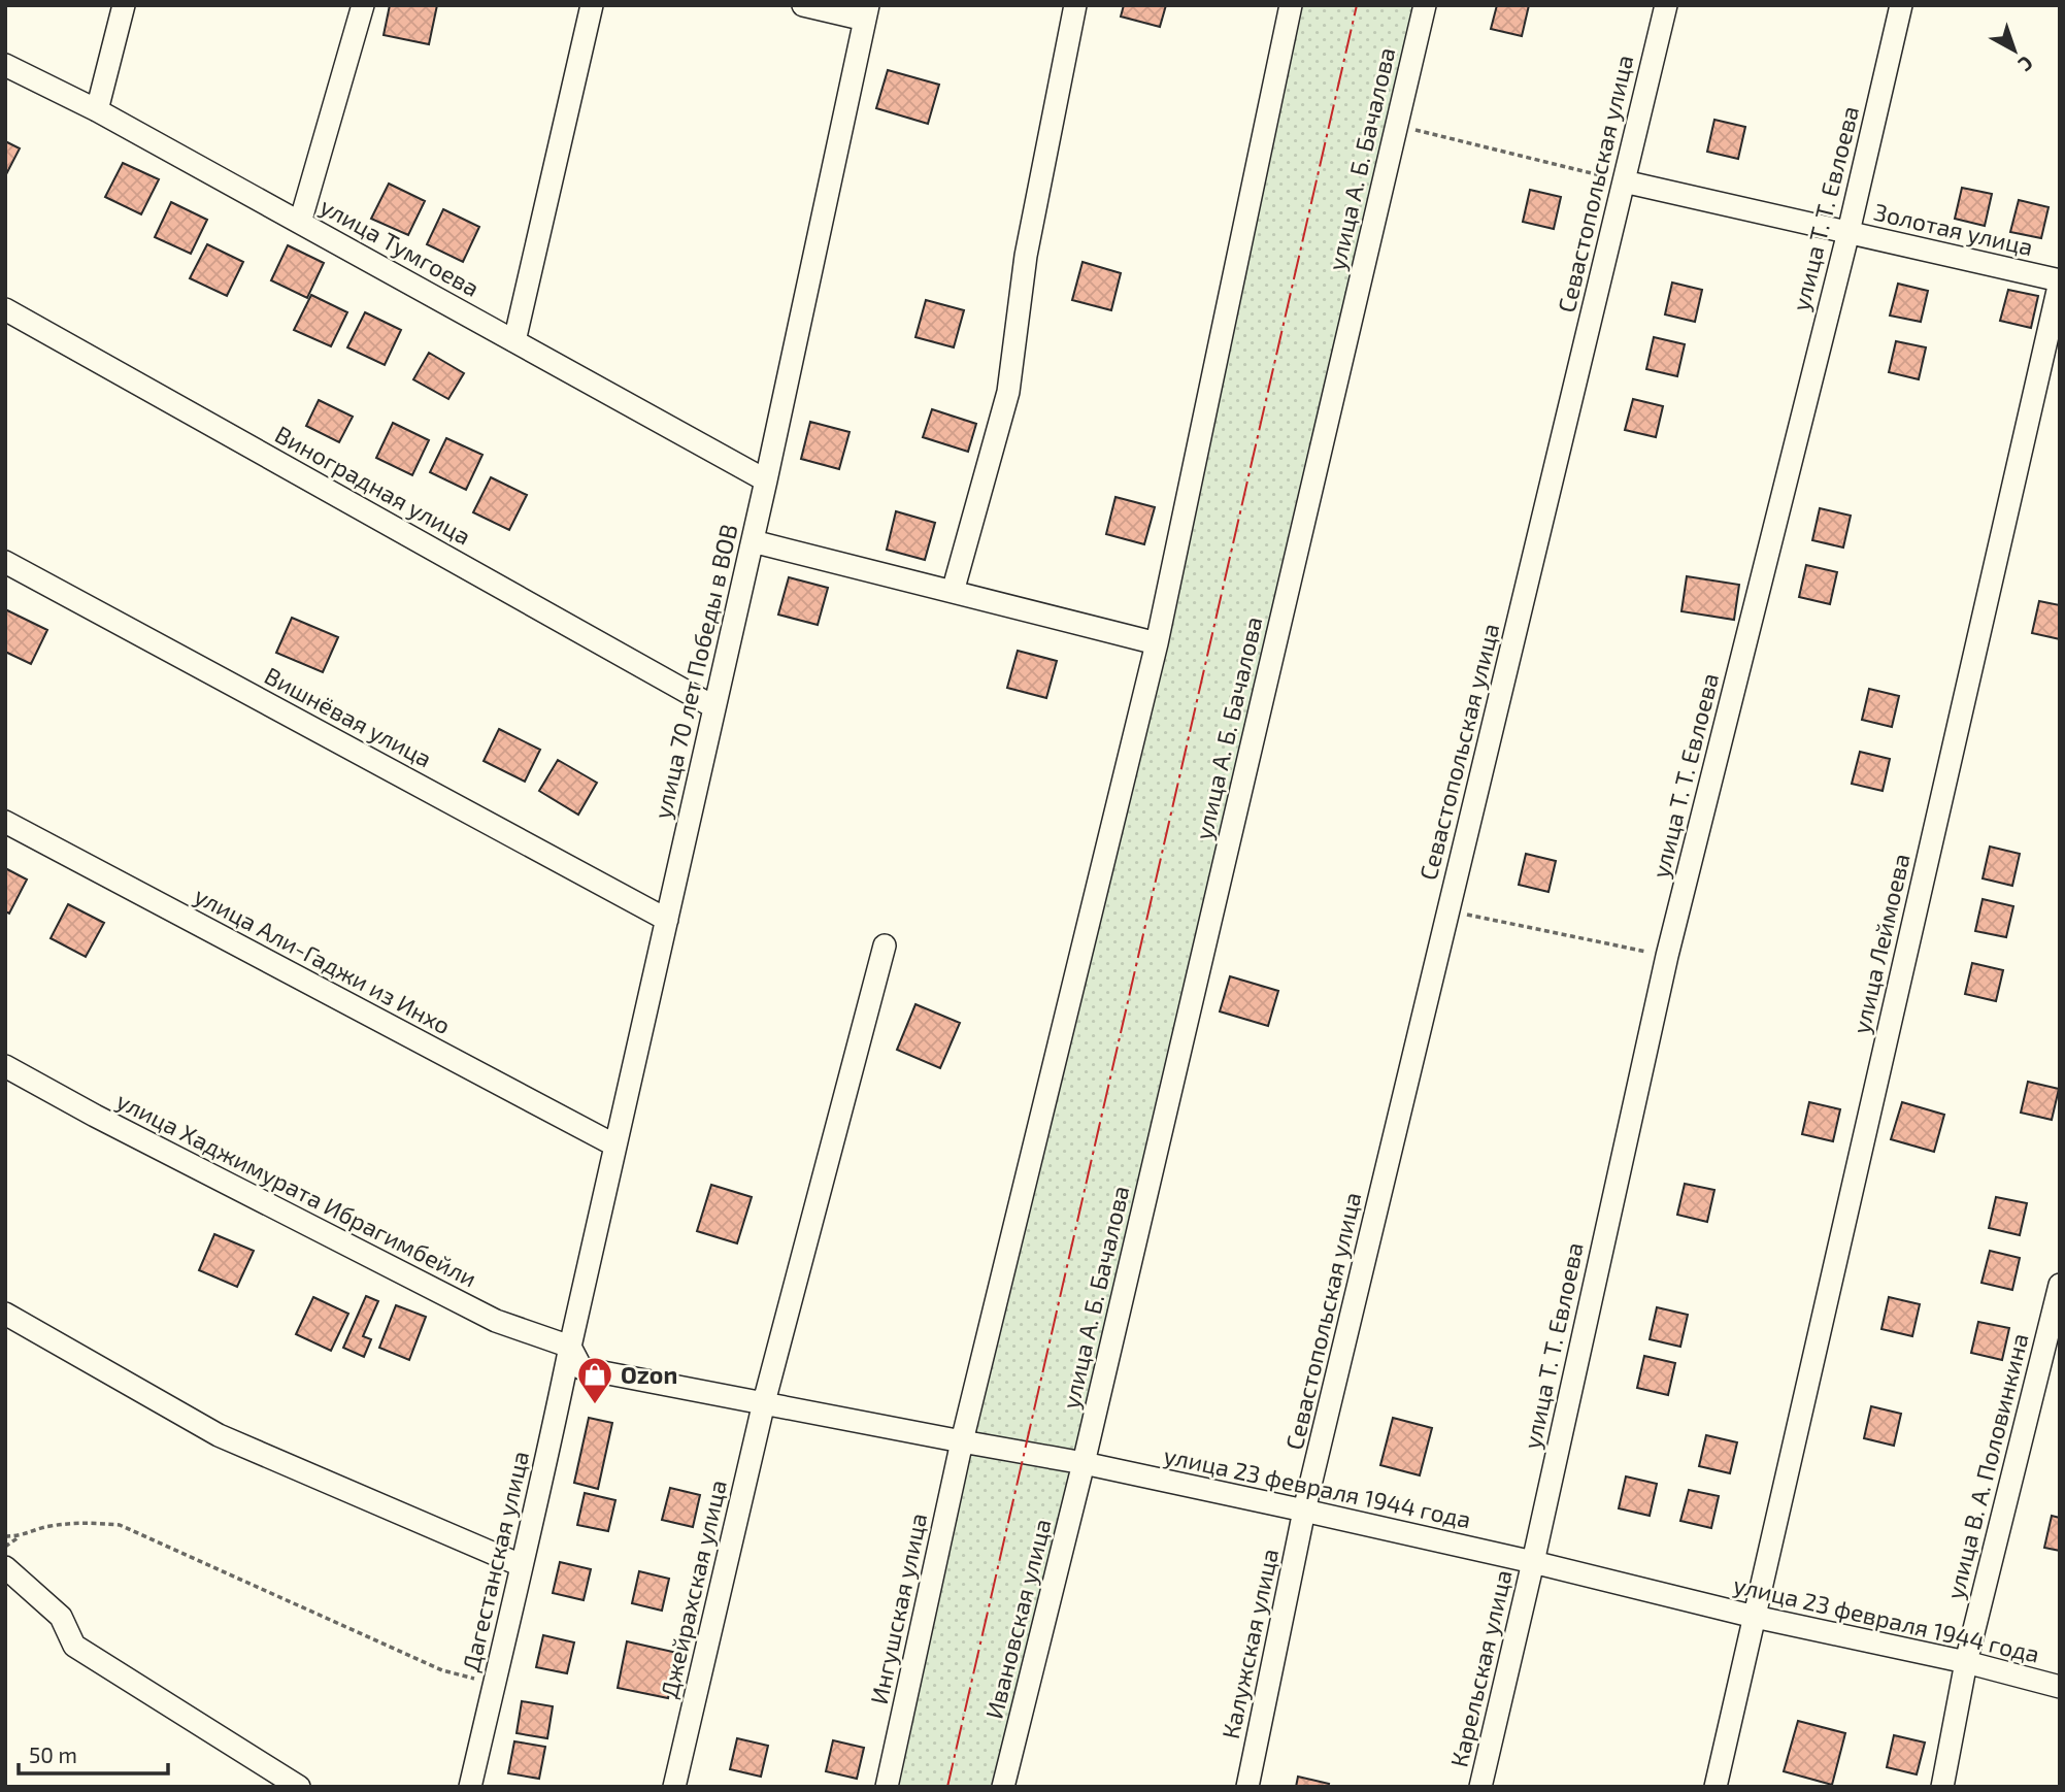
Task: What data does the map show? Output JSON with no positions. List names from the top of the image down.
{
  "streets": {
    "street": [
      "улица А. Б. Бачалова",
      "Севастопольская улица",
      "улица Т. Т. Евлоева",
      "Золотая улица",
      "улица Тумгоева",
      "Виноградная улица",
      "улица 70 лет Победы в ВОВ",
      "Вишнёвая улица",
      "улица Леймоева",
      "улица Али-Гаджи из Инхо",
      "улица Хаджимурата Ибрагимбейли",
      "улица В. А. Половинкина",
      "улица 23 февраля 1944 года",
      "Дагестанская улица",
      "Джейрахская улица",
      "Ингушская улица",
      "Ивановская улица",
      "Калужская улица",
      "Карельская улица"
    ]
  },
  "crossings": [
    ["улица А. Б. Бачалова", "улица 23 февраля 1944 года"],
    ["улица А. Б. Бачалова", "Ивановская улица"],
    ["Севастопольская улица", "Золотая улица"],
    ["Севастопольская улица", "улица 23 февраля 1944 года"],
    ["Севастопольская улица", "Калужская улица"],
    ["улица Т. Т. Евлоева", "Золотая улица"],
    ["улица Т. Т. Евлоева", "улица 23 февраля 1944 года"],
    ["улица Т. Т. Евлоева", "Карельская улица"],
    ["Золотая улица", "улица Леймоева"],
    ["улица Тумгоева", "улица 70 лет Победы в ВОВ"],
    ["Виноградная улица", "улица 70 лет Победы в ВОВ"],
    ["улица 70 лет Победы в ВОВ", "Вишнёвая улица"],
    ["улица 70 лет Победы в ВОВ", "улица Али-Гаджи из Инхо"],
    ["улица 70 лет Победы в ВОВ", "улица Хаджимурата Ибрагимбейли"],
    ["улица 70 лет Победы в ВОВ", "улица 23 февраля 1944 года"],
    ["улица 70 лет Победы в ВОВ", "Дагестанская улица"],
    ["улица Леймоева", "улица 23 февраля 1944 года"],
    ["улица Хаджимурата Ибрагимбейли", "улица 23 февраля 1944 года"],
    ["улица Хаджимурата Ибрагимбейли", "Дагестанская улица"],
    ["улица В. А. Половинкина", "улица 23 февраля 1944 года"],
    ["улица 23 февраля 1944 года", "Дагестанская улица"],
    ["улица 23 февраля 1944 года", "Джейрахская улица"],
    ["улица 23 февраля 1944 года", "Ингушская улица"],
    ["улица 23 февраля 1944 года", "Ивановская улица"],
    ["улица 23 февраля 1944 года", "Калужская улица"],
    ["улица 23 февраля 1944 года", "Карельская улица"]
  ],
  "places": {
    "shop": ["Ozon"]
  },
  "scale_bar": "50 m",
  "north": "bottom right"
}
